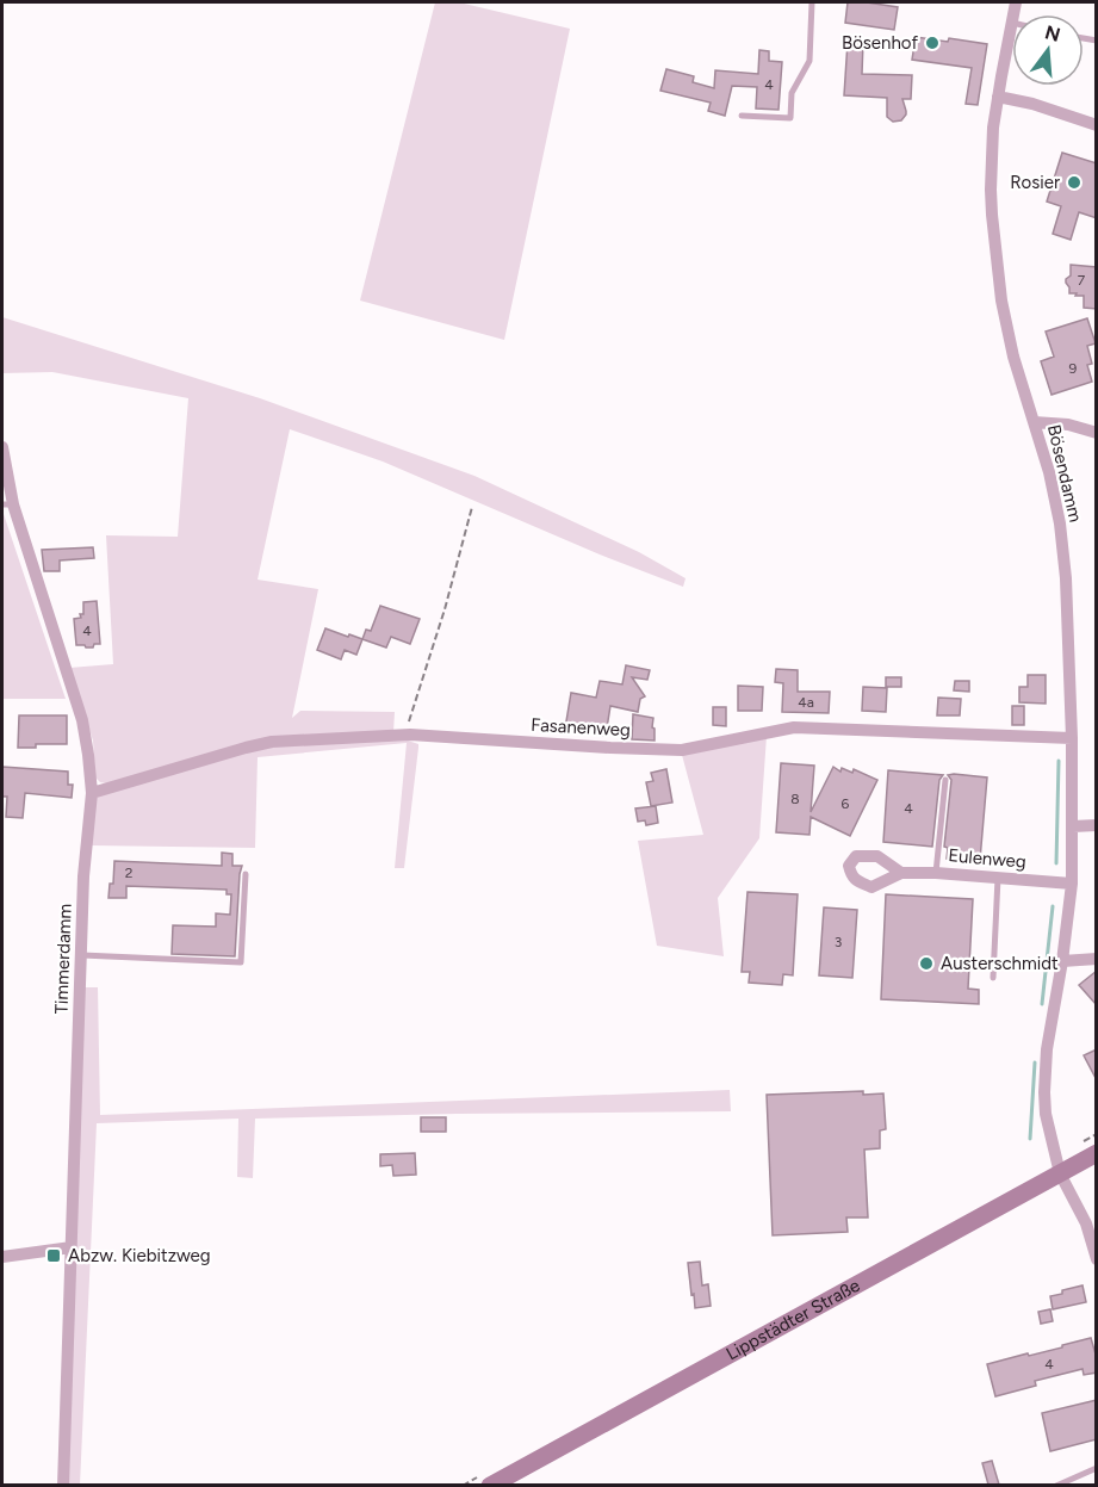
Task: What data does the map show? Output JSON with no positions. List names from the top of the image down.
{
  "streets": {
    "main road": ["Lippstädter Straße"],
    "street": [
      "Bösendamm",
      "Fasanenweg",
      "Eulenweg",
      "Timmerdamm"
    ]
  },
  "crossings": [
    ["Bösendamm", "Fasanenweg"],
    ["Bösendamm", "Eulenweg"],
    ["Bösendamm", "Lippstädter Straße"],
    ["Fasanenweg", "Timmerdamm"]
  ],
  "places": {
    "other": ["Bösenhof", "Rosier", "Austerschmidt"],
    "transit": ["Abzw. Kiebitzweg"]
  },
  "house_numbers": [
    "4",
    "7",
    "9",
    "4",
    "4a",
    "8",
    "6",
    "4",
    "2",
    "3",
    "4"
  ],
  "north": "top"
}
